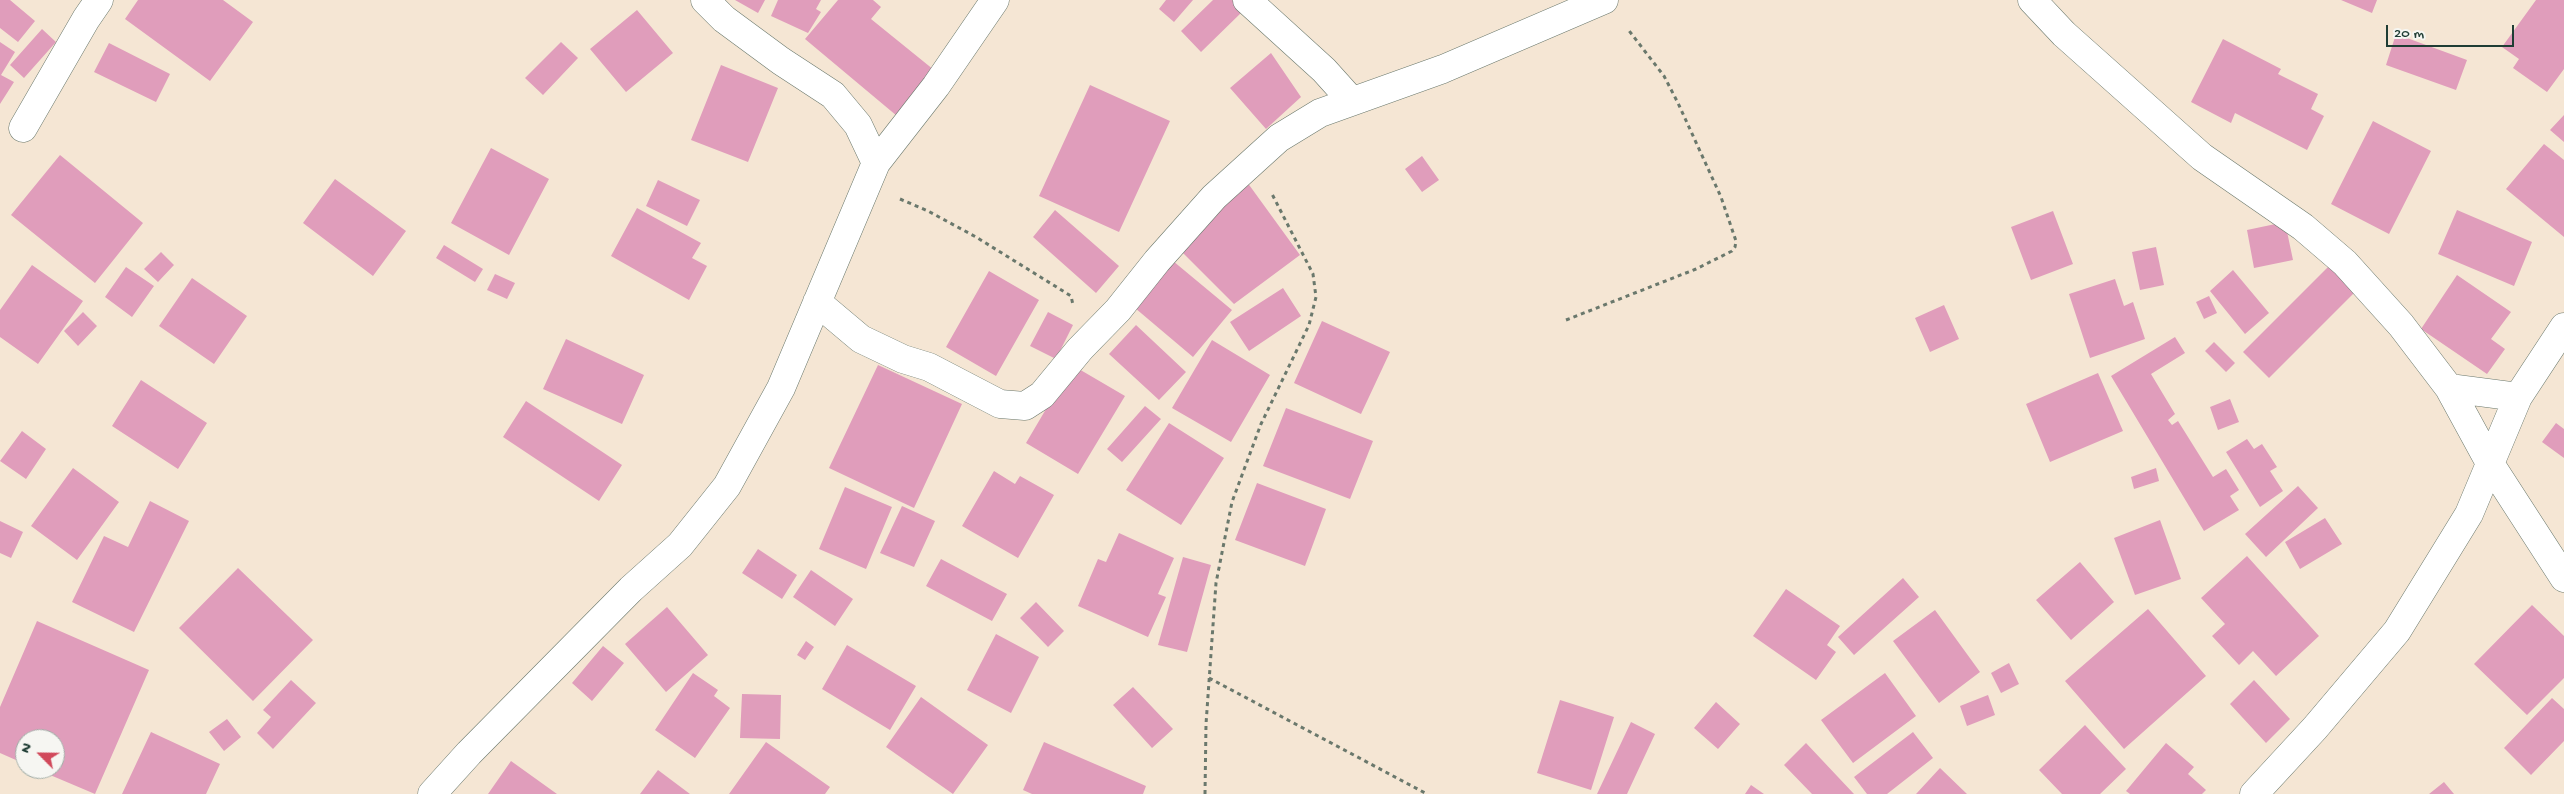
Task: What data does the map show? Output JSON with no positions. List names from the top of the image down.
{
  "scale_bar": "20 m",
  "north": "top left"
}
